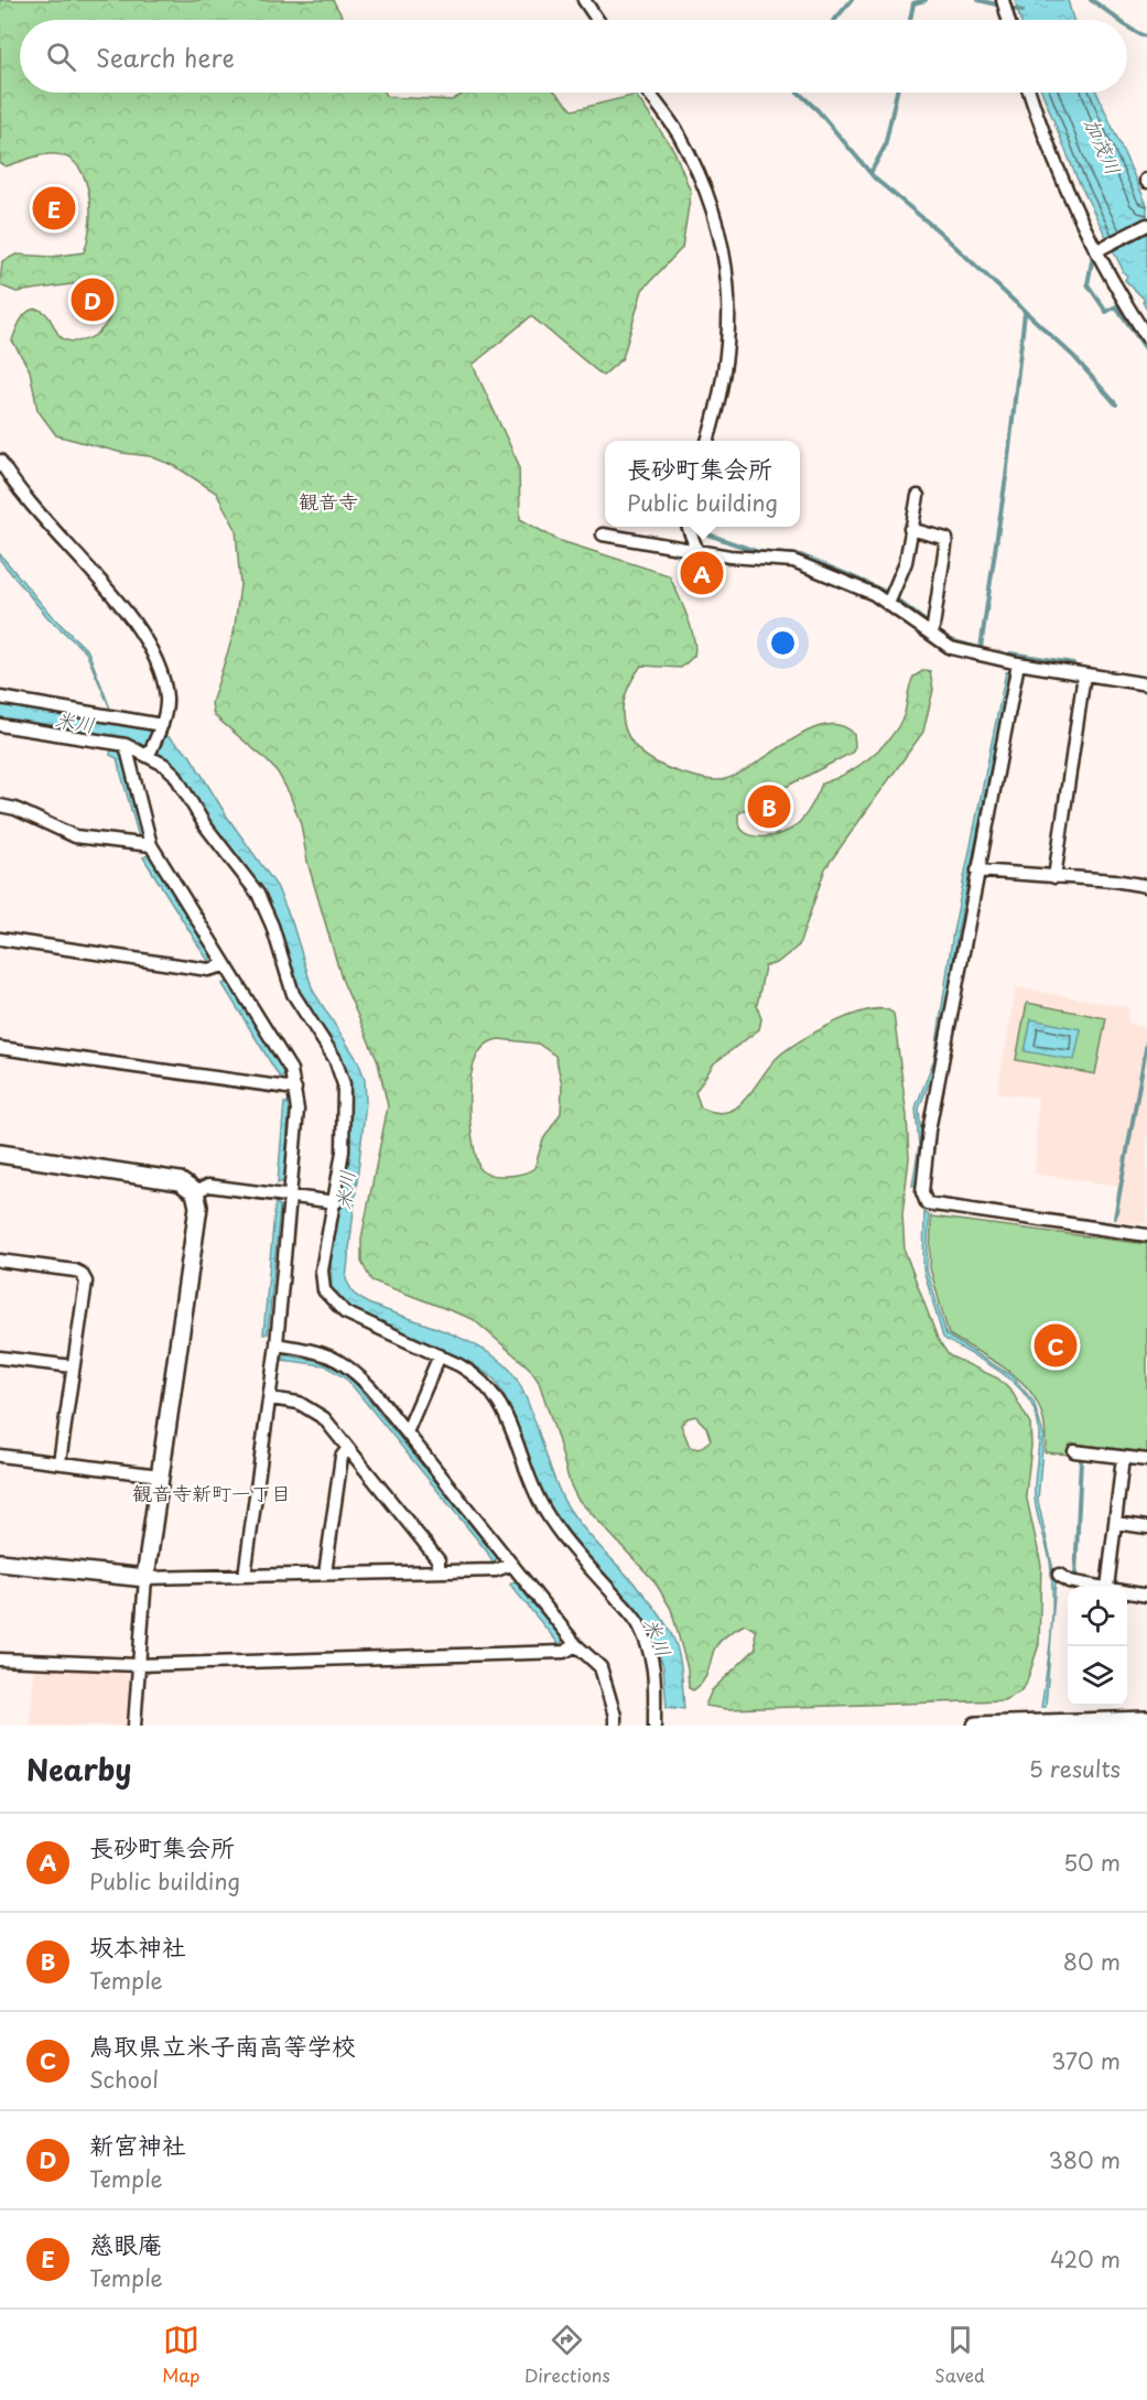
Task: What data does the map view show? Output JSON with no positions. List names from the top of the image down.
{
  "districts": ["観音寺", "観音寺新町一丁目"],
  "water": ["加茂川", "米川"],
  "page": {
    "search": "Search here",
    "pins": [
      "E",
      "D",
      "A",
      "B",
      "C"
    ],
    "popup": ["長砂町集会所", "Public building"],
    "heading": ["Nearby", "5 results"],
    "list": [
      {
        "mark": "A",
        "name": "長砂町集会所",
        "note": "Public building",
        "value": "50 m"
      },
      {
        "mark": "B",
        "name": "坂本神社",
        "note": "Temple",
        "value": "80 m"
      },
      {
        "mark": "C",
        "name": "鳥取県立米子南高等学校",
        "note": "School",
        "value": "370 m"
      },
      {
        "mark": "D",
        "name": "新宮神社",
        "note": "Temple",
        "value": "380 m"
      },
      {
        "mark": "E",
        "name": "慈眼庵",
        "note": "Temple",
        "value": "420 m"
      }
    ],
    "nav": ["Map", "Directions", "Saved"]
  }
}
